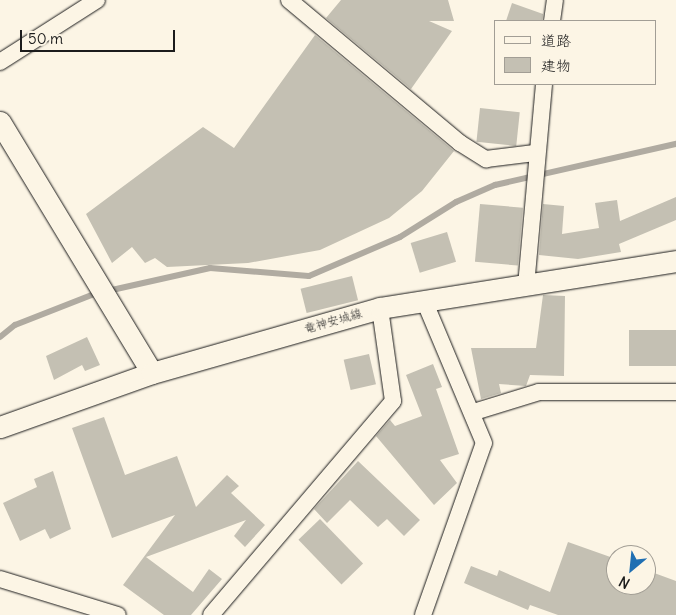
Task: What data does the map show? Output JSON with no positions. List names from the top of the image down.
{
  "streets": {
    "street": ["竜神安城線"]
  },
  "legend": ["道路", "建物"],
  "scale_bar": "50 m",
  "north": "bottom left"
}
